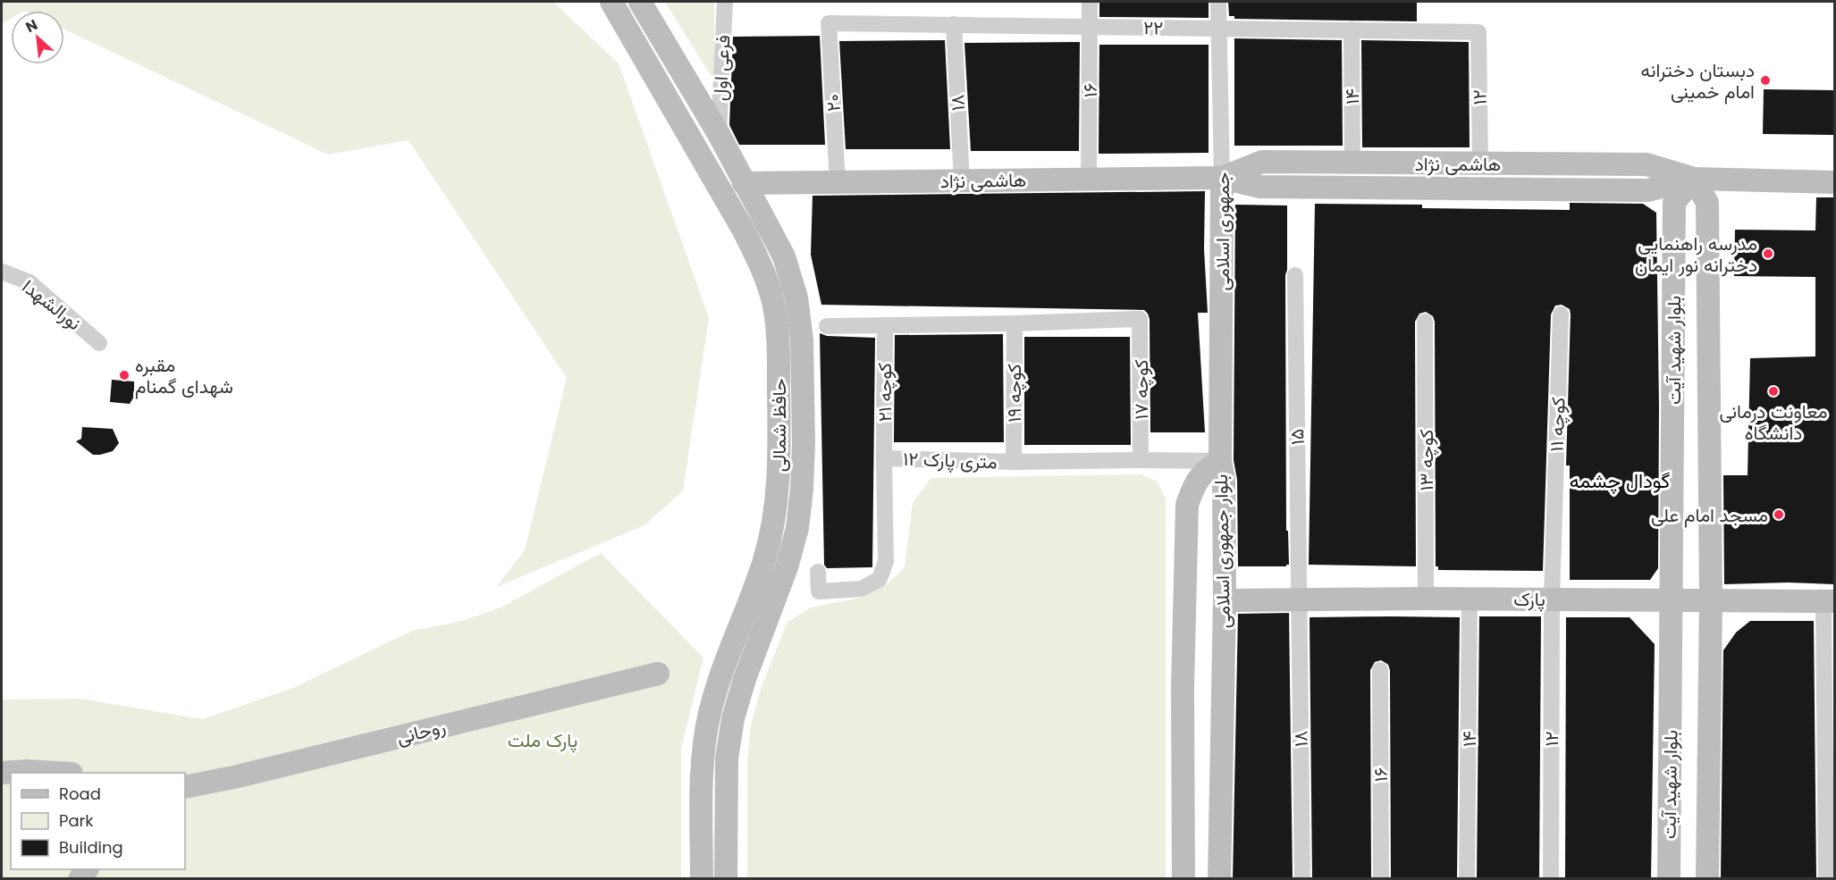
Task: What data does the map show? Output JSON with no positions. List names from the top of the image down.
{
  "streets": {
    "main road": [
      "هاشمی نژاد",
      "جمهوری اسلامی",
      "بلوار شهید آیت",
      "حافظ شمالی",
      "بلوار جمهوری اسلامی",
      "پارک",
      "روحانی"
    ],
    "street": [
      "۲۲",
      "فرعی اول",
      "۱۶",
      "۱۴",
      "۱۲",
      "۲۰",
      "۱۸",
      "نورالشهدا",
      "کوچه ۱۷",
      "کوچه ۲۱",
      "کوچه ۱۹",
      "کوچه ۱۱",
      "۱۵",
      "۱۲ متری پارک",
      "کوچه ۱۳"
    ]
  },
  "crossings": [
    ["۲۲", "۱۶"],
    ["۲۲", "۱۴"],
    ["۲۲", "۱۲"],
    ["۲۲", "۲۰"],
    ["۲۲", "۱۸"],
    ["۲۲", "جمهوری اسلامی"],
    ["فرعی اول", "حافظ شمالی"],
    ["۱۶", "هاشمی نژاد"],
    ["۱۴", "هاشمی نژاد"],
    ["۱۴", "پارک"],
    ["۱۲", "هاشمی نژاد"],
    ["۱۲", "کوچه ۱۱"],
    ["۱۲", "پارک"],
    ["۲۰", "هاشمی نژاد"],
    ["۱۸", "هاشمی نژاد"],
    ["۱۸", "۱۵"],
    ["۱۸", "پارک"],
    ["هاشمی نژاد", "جمهوری اسلامی"],
    ["هاشمی نژاد", "بلوار شهید آیت"],
    ["هاشمی نژاد", "حافظ شمالی"],
    ["جمهوری اسلامی", "۱۲ متری پارک"],
    ["جمهوری اسلامی", "بلوار جمهوری اسلامی"],
    ["بلوار شهید آیت", "پارک"],
    ["کوچه ۱۷", "کوچه ۱۹"],
    ["کوچه ۱۷", "۱۲ متری پارک"],
    ["کوچه ۲۱", "۱۲ متری پارک"],
    ["کوچه ۱۹", "۱۲ متری پارک"],
    ["کوچه ۱۱", "پارک"],
    ["۱۵", "پارک"],
    ["۱۲ متری پارک", "بلوار جمهوری اسلامی"],
    ["کوچه ۱۳", "پارک"],
    ["بلوار جمهوری اسلامی", "پارک"]
  ],
  "districts": ["گودال چشمه"],
  "parks": ["پارک ملت"],
  "places": [
    "دبستان دخترانه امام خمینی",
    "مدرسه راهنمایی دخترانه نور ایمان",
    "مقبره شهدای گمنام",
    "معاونت درمانی دانشگاه",
    "مسجد امام علی"
  ],
  "legend": ["Road", "Park", "Building"],
  "north": "top left"
}
